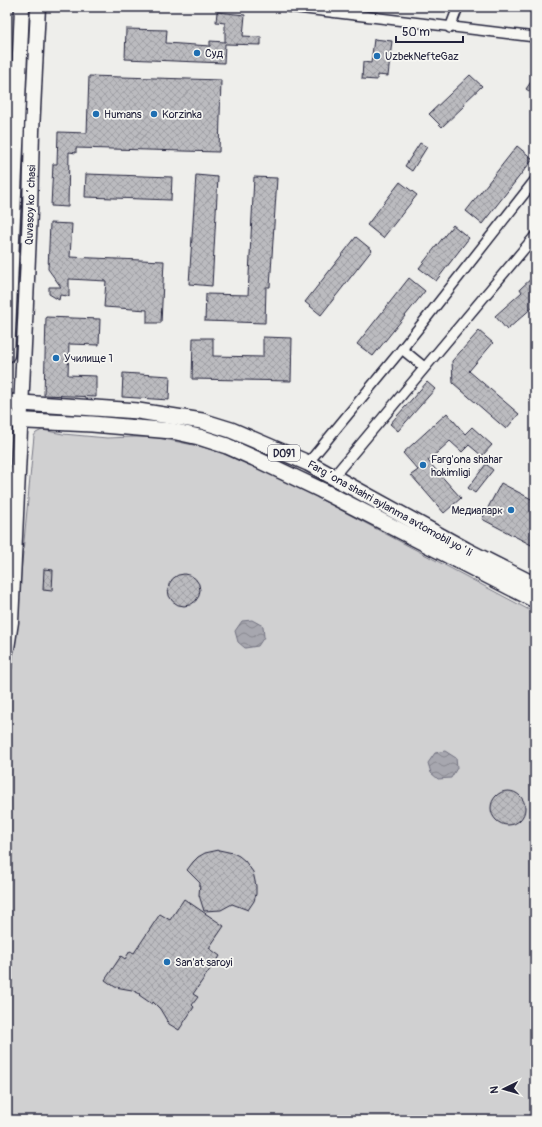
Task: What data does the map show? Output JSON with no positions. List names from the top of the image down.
{
  "streets": {
    "highway": ["D091", "Fargʻona shahri aylanma avtomobil yoʻli"],
    "main road": ["Quvasoy koʻchasi"]
  },
  "crossings": [
    ["Quvasoy koʻchasi", "Fargʻona shahri aylanma avtomobil yoʻli"]
  ],
  "places": [
    "Суд",
    "UzbekNefteGaz",
    "Humans",
    "Korzinka",
    "Училище 1",
    "Farg'ona shahar hokimligi",
    "Медиапарк",
    "San'at saroyi"
  ],
  "scale_bar": "50 m",
  "north": "left"
}
